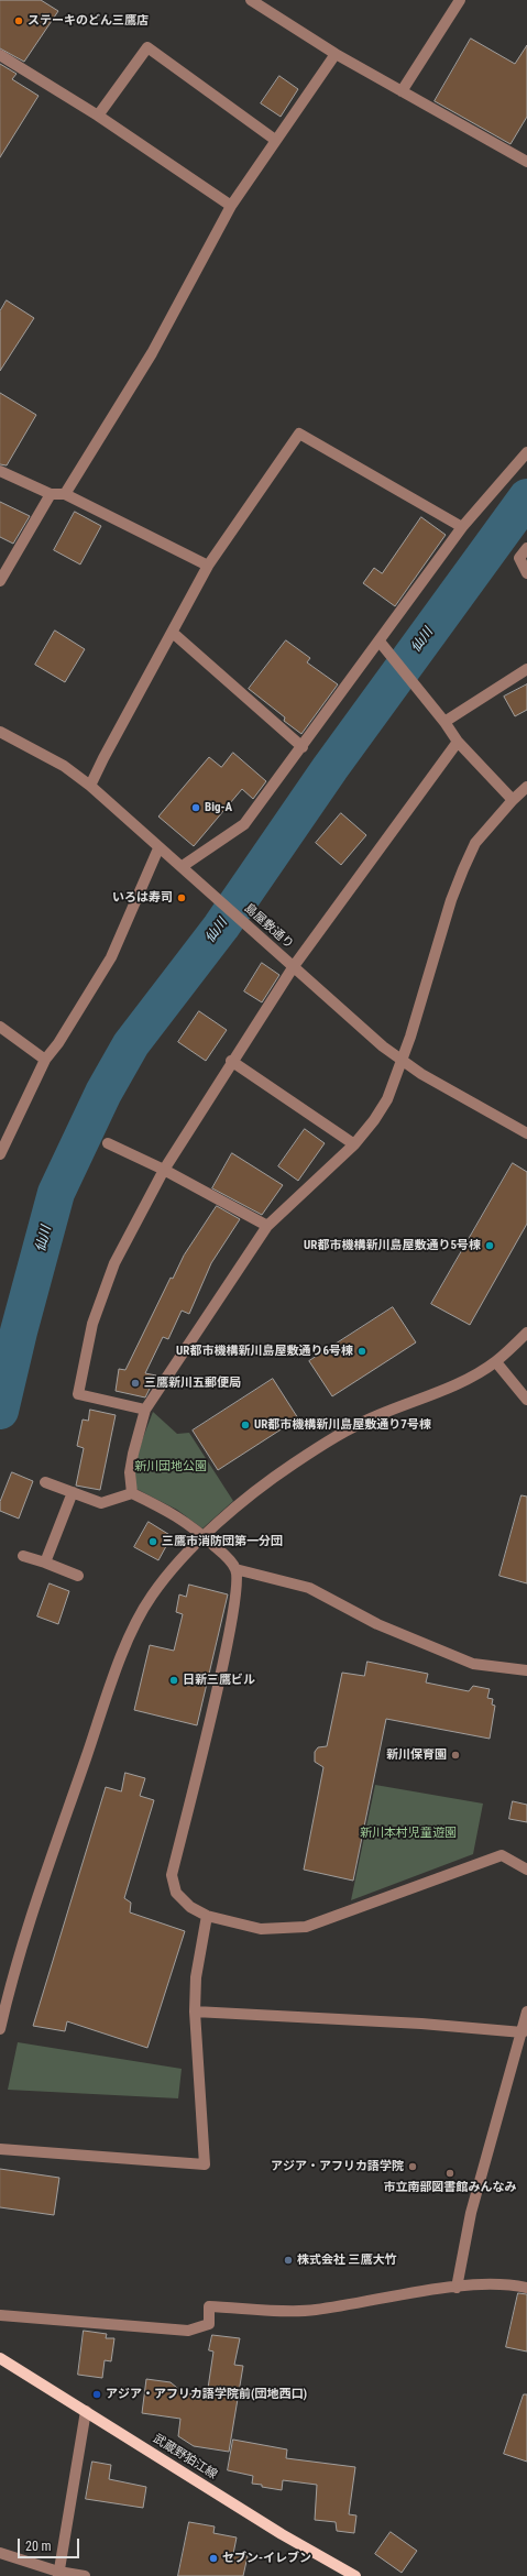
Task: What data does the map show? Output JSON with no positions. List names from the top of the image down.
{
  "streets": {
    "main road": ["武蔵野狛江線"],
    "street": ["島屋敷通り"]
  },
  "water": ["仙川"],
  "parks": ["新川団地公園", "新川本村児童遊園"],
  "places": [
    "ステーキのどん三鷹店",
    "Big-A",
    "いろは寿司",
    "UR都市機構新川島屋敷通り5号棟",
    "UR都市機構新川島屋敷通り6号棟",
    "三鷹新川五郵便局",
    "UR都市機構新川島屋敷通り7号棟",
    "三鷹市消防団第一分団",
    "日新三鷹ビル",
    "新川保育園",
    "アジア・アフリカ語学院",
    "市立南部図書館みんなみ",
    "株式会社 三鷹大竹",
    "アジア・アフリカ語学院前(団地西口)",
    "セブン-イレブン"
  ],
  "scale_bar": "20 m"
}
